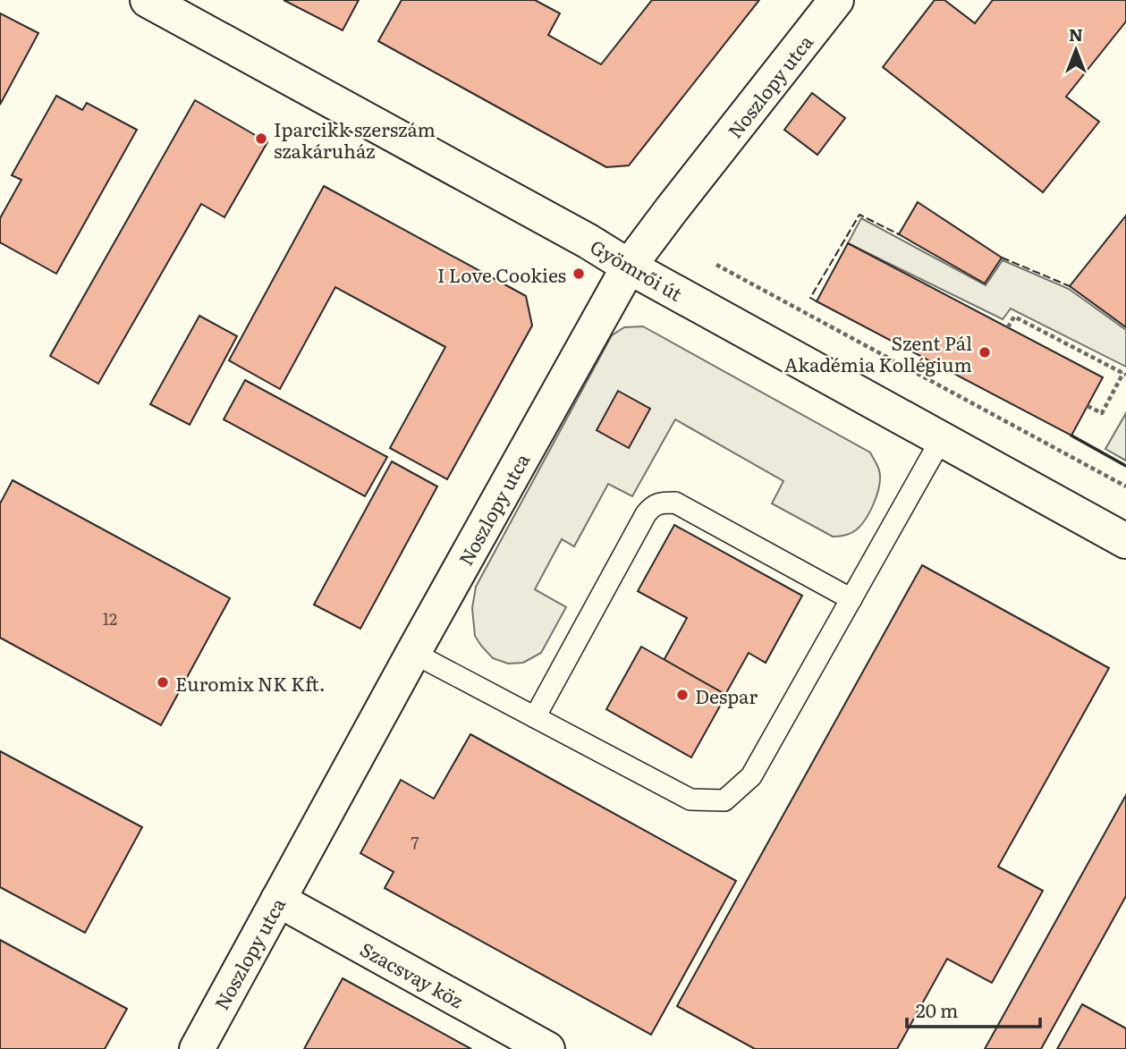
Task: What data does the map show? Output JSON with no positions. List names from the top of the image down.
{
  "streets": {
    "street": ["Noszlopy utca", "Gyömrői út", "Szacsvay köz"]
  },
  "crossings": [
    ["Noszlopy utca", "Gyömrői út"],
    ["Noszlopy utca", "Szacsvay köz"]
  ],
  "places": [
    "Iparcikk szerszám szakáruház",
    "I Love Cookies",
    "Szent Pál Akadémia Kollégium",
    "Euromix NK Kft.",
    "Despar"
  ],
  "house_numbers": ["12", "7"],
  "scale_bar": "20 m",
  "north": "top"
}
